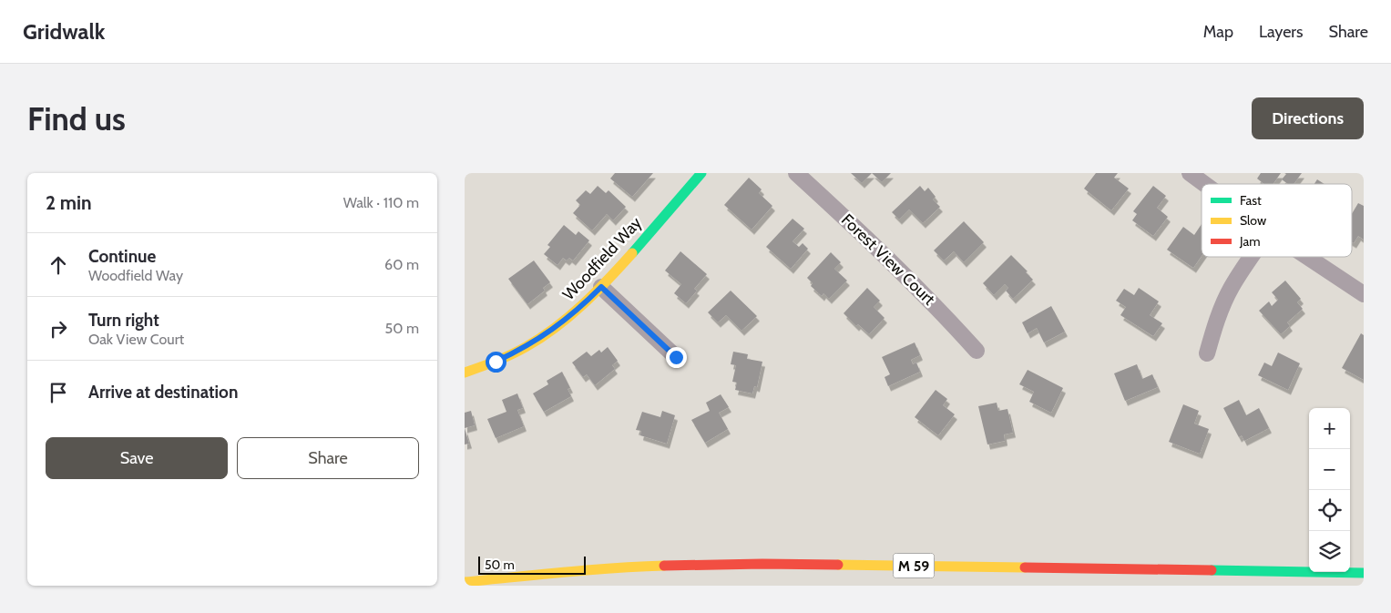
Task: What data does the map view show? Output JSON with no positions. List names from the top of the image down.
{
  "streets": {
    "main road": ["Woodfield Way", "M 59"],
    "street": ["Forest View Court"]
  },
  "legend": ["Fast", "Slow", "Jam"],
  "scale_bar": "50 m",
  "page": {
    "header": "Gridwalk",
    "nav": ["Map", "Layers", "Share"],
    "buttons": [
      "Directions",
      ["Save", "Share"]
    ],
    "title": "Find us",
    "heading": ["2 min", "Walk · 110 m"],
    "list": [
      ["Continue", "Woodfield Way", "60 m"],
      ["Turn right", "Oak View Court", "50 m"],
      "Arrive at destination"
    ],
    "map_buttons": ["+", "−"],
    "scale": "50 m"
  }
}
